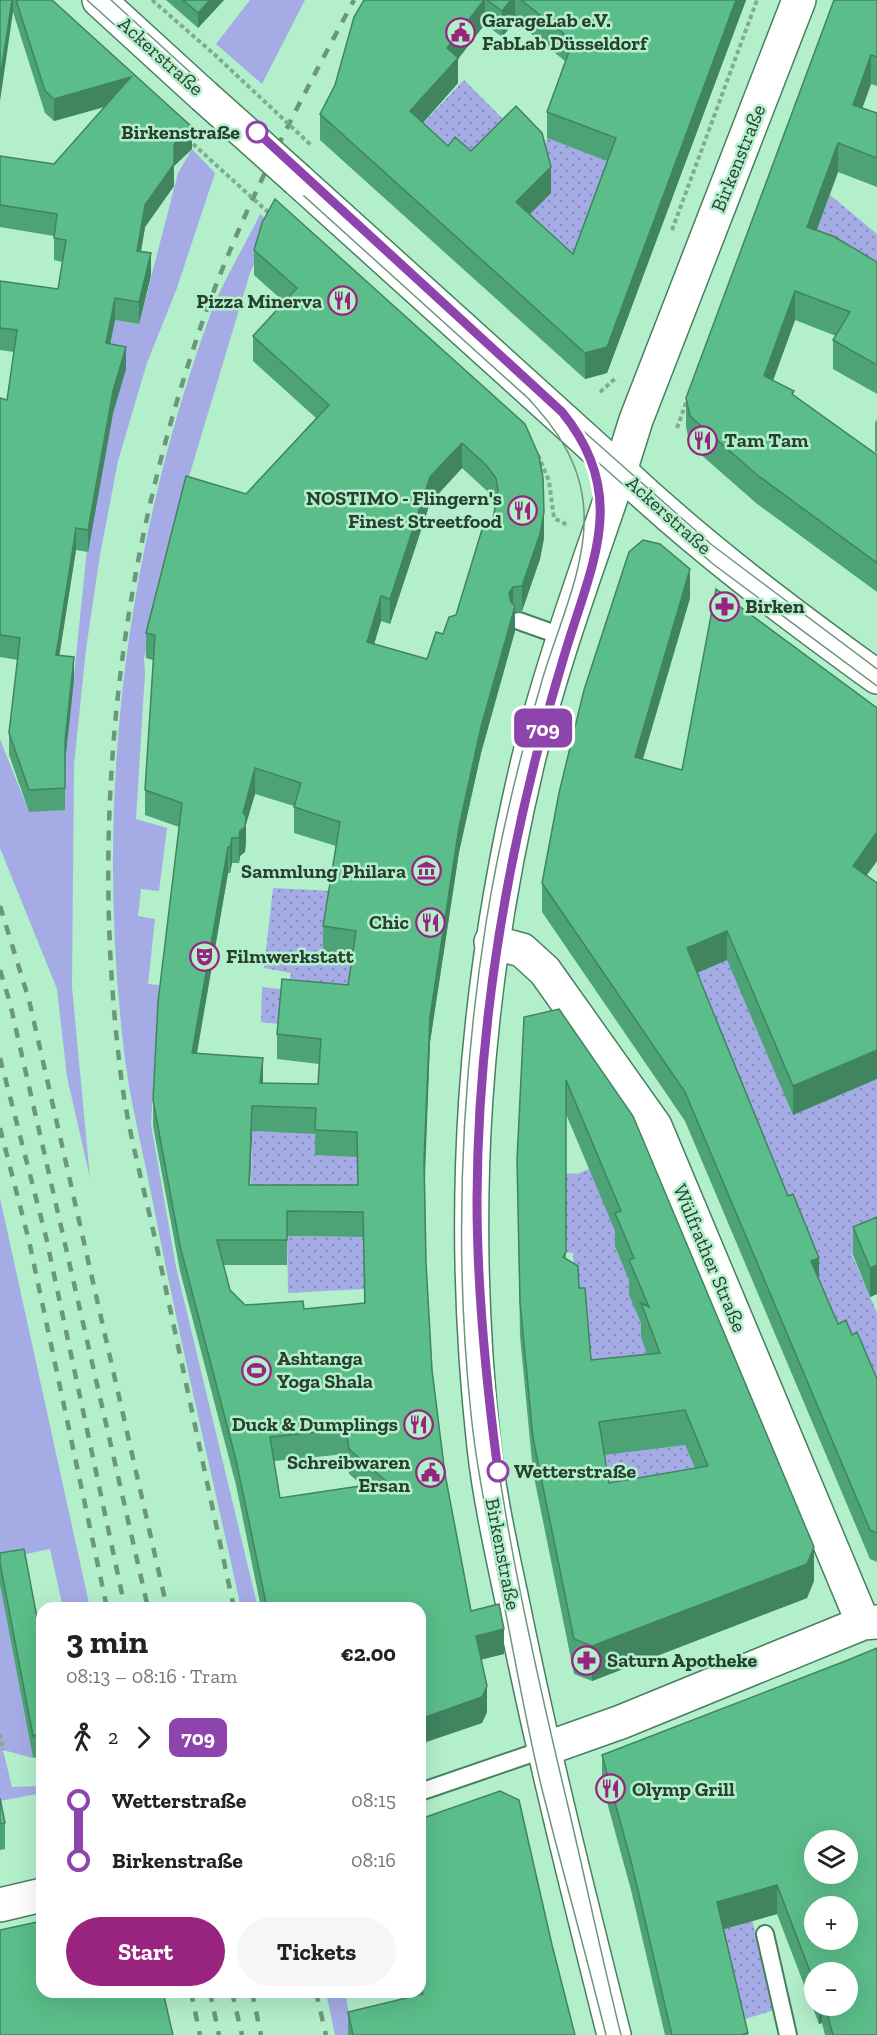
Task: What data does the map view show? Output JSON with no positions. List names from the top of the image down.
{
  "streets": {
    "street": ["Ackerstraße", "Birkenstraße", "Wülfrather Straße"]
  },
  "crossings": [
    ["Ackerstraße", "Birkenstraße"],
    ["Birkenstraße", "Wülfrather Straße"]
  ],
  "places": {
    "public building": ["GarageLab e.V. FabLab Düsseldorf", "Schreibwaren Ersan"],
    "other": ["Birkenstraße", "Wetterstraße"],
    "restaurant": [
      "Pizza Minerva",
      "Tam Tam",
      "NOSTIMO - Flingern's Finest Streetfood",
      "Chic",
      "Duck & Dumplings",
      "Olymp Grill"
    ],
    "pharmacy": ["Birken", "Saturn Apotheke"],
    "museum": ["Sammlung Philara"],
    "theatre": ["Filmwerkstatt"],
    "sports": ["Ashtanga Yoga Shala"]
  },
  "lines": ["tram line 709"],
  "page": {
    "on_map": "709",
    "heading": ["3 min", "08:13 – 08:16 · Tram", "€2.00"],
    "legs": ["2", "709"],
    "list": [
      {
        "name": "Wetterstraße",
        "value": "08:15"
      },
      {
        "name": "Birkenstraße",
        "value": "08:16"
      }
    ],
    "map_buttons": ["+", "−"],
    "buttons": ["Start", "Tickets"]
  }
}
